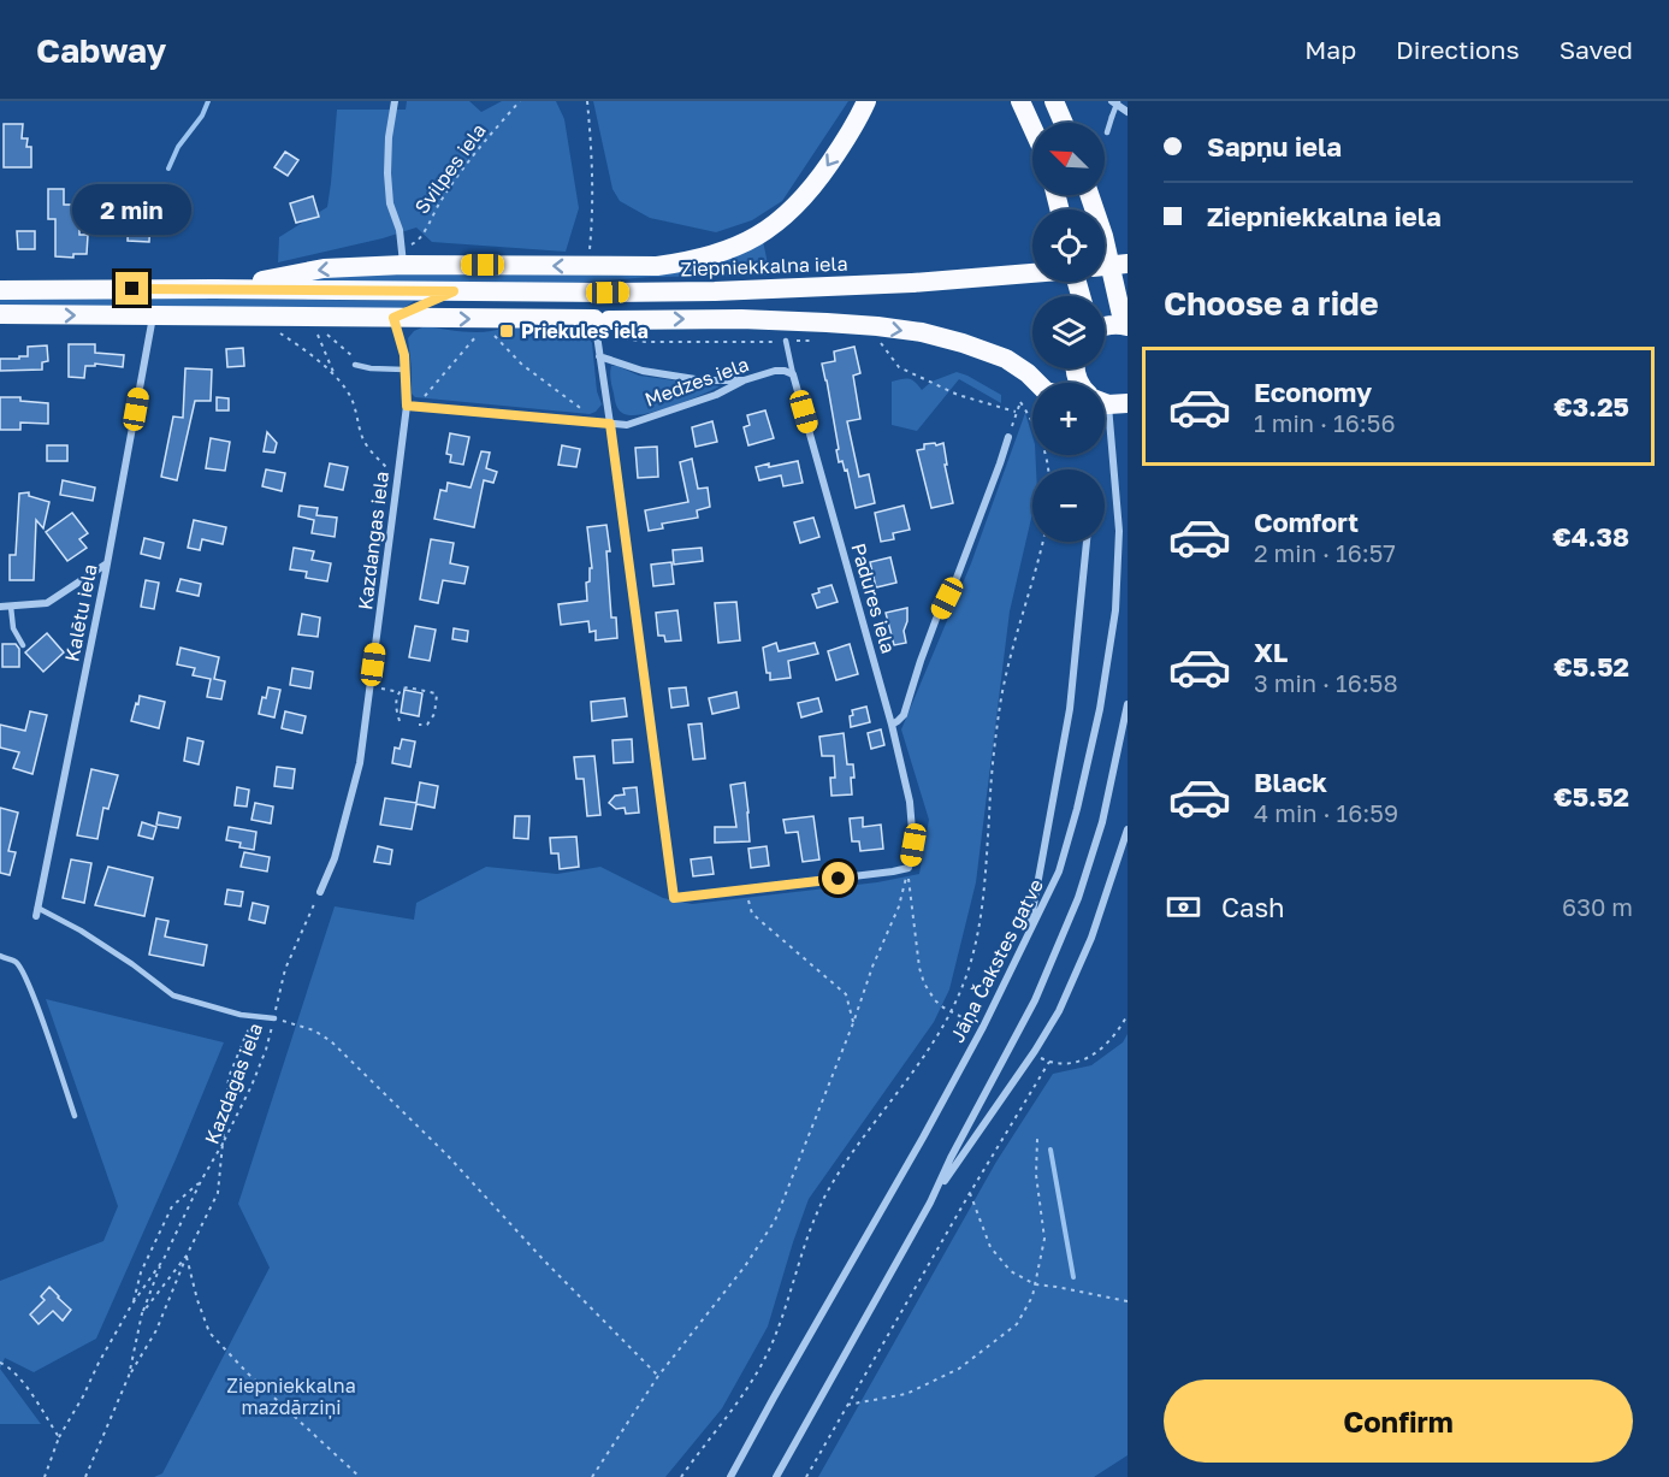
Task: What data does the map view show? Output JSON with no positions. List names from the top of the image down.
{
  "streets": {
    "highway": ["Ziepniekkalna iela"],
    "street": [
      "Medzes iela",
      "Kazdangas iela",
      "Padures iela",
      "Kalētu iela",
      "Jāņa Čakstes gatve"
    ],
    "path": ["Svilpes iela", "Kazdagas iela"]
  },
  "crossings": [
    ["Ziepniekkalna iela", "Kazdangas iela"],
    ["Ziepniekkalna iela", "Kalētu iela"],
    ["Medzes iela", "Kazdangas iela"],
    ["Medzes iela", "Padures iela"],
    ["Kazdangas iela", "Kazdagas iela"]
  ],
  "parks": ["Ziepniekkalna mazdārziņi"],
  "places": {
    "transit": ["Priekules iela"]
  },
  "north": "top left",
  "page": {
    "header": "Cabway",
    "nav": ["Map", "Directions", "Saved"],
    "banner": ["Sapņu iela", "Ziepniekkalna iela"],
    "map_buttons": ["+", "−"],
    "bubble": "2 min",
    "heading": "Choose a ride",
    "list": [
      {
        "name": "Economy",
        "note": "1 min · 16:56",
        "value": "€3.25"
      },
      {
        "name": "Comfort",
        "note": "2 min · 16:57",
        "value": "€4.38"
      },
      {
        "name": "XL",
        "note": "3 min · 16:58",
        "value": "€5.52"
      },
      {
        "name": "Black",
        "note": "4 min · 16:59",
        "value": "€5.52"
      }
    ],
    "pay": ["Cash", "630 m"],
    "buttons": "Confirm"
  }
}
